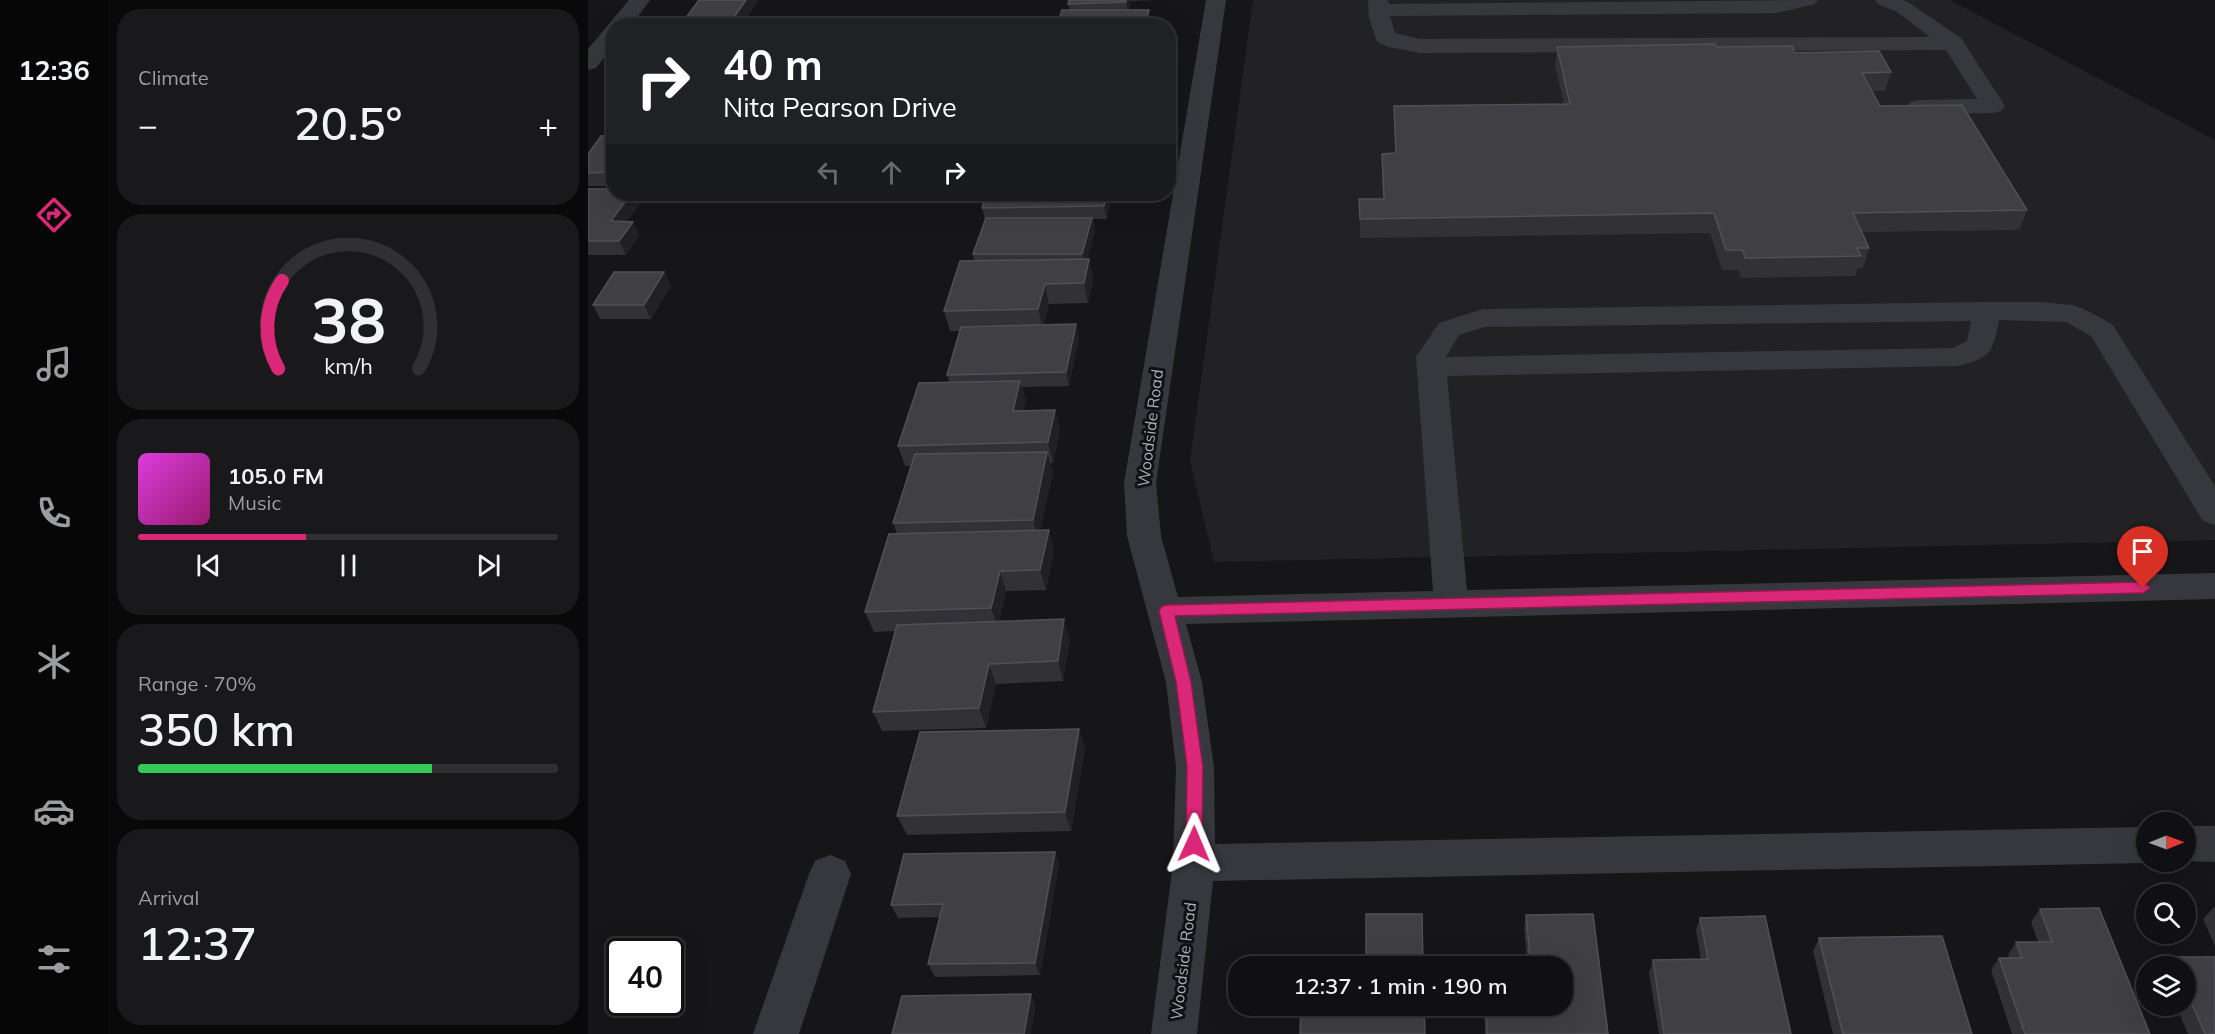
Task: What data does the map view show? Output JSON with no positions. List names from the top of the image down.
{
  "streets": {
    "street": ["Woodside Road"]
  },
  "north": "right",
  "page": {
    "tabs": "12:36",
    "tile": [
      "Climate",
      ["Range · 70%", "350 km"],
      ["Arrival", "12:37"]
    ],
    "turn": ["40 m", "Nita Pearson Drive"],
    "heat": ["−", "20.5°", "+"],
    "song": ["105.0 FM", "Music"],
    "limit": "40",
    "trip": "12:37 · 1 min · 190 m",
    "gauge": ["38", "km/h"]
  }
}
